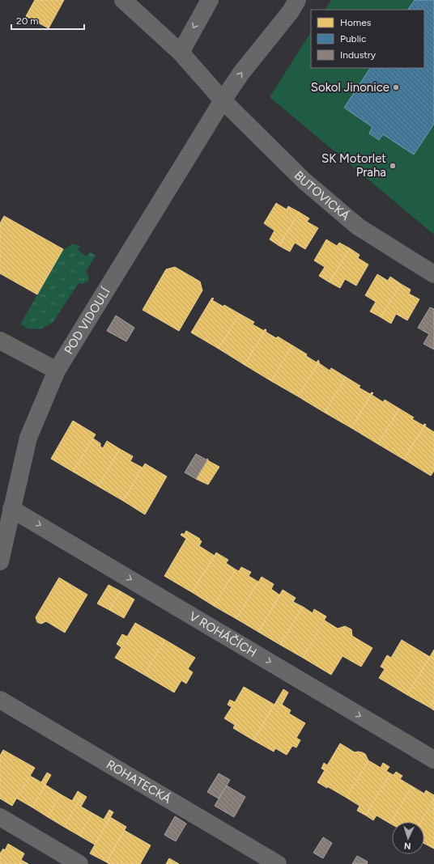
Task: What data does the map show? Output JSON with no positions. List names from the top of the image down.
{
  "streets": {
    "street": [
      "BUTOVICKÁ",
      "POD VIDOULÍ",
      "V ROHÁČÍCH",
      "ROHATECKÁ"
    ]
  },
  "crossings": [
    ["BUTOVICKÁ", "POD VIDOULÍ"],
    ["POD VIDOULÍ", "V ROHÁČÍCH"]
  ],
  "one_way": ["V ROHÁČÍCH"],
  "places": ["Sokol Jinonice", "SK Motorlet Praha"],
  "legend": ["Homes", "Public", "Industry"],
  "scale_bar": "20 m",
  "north": "bottom"
}
